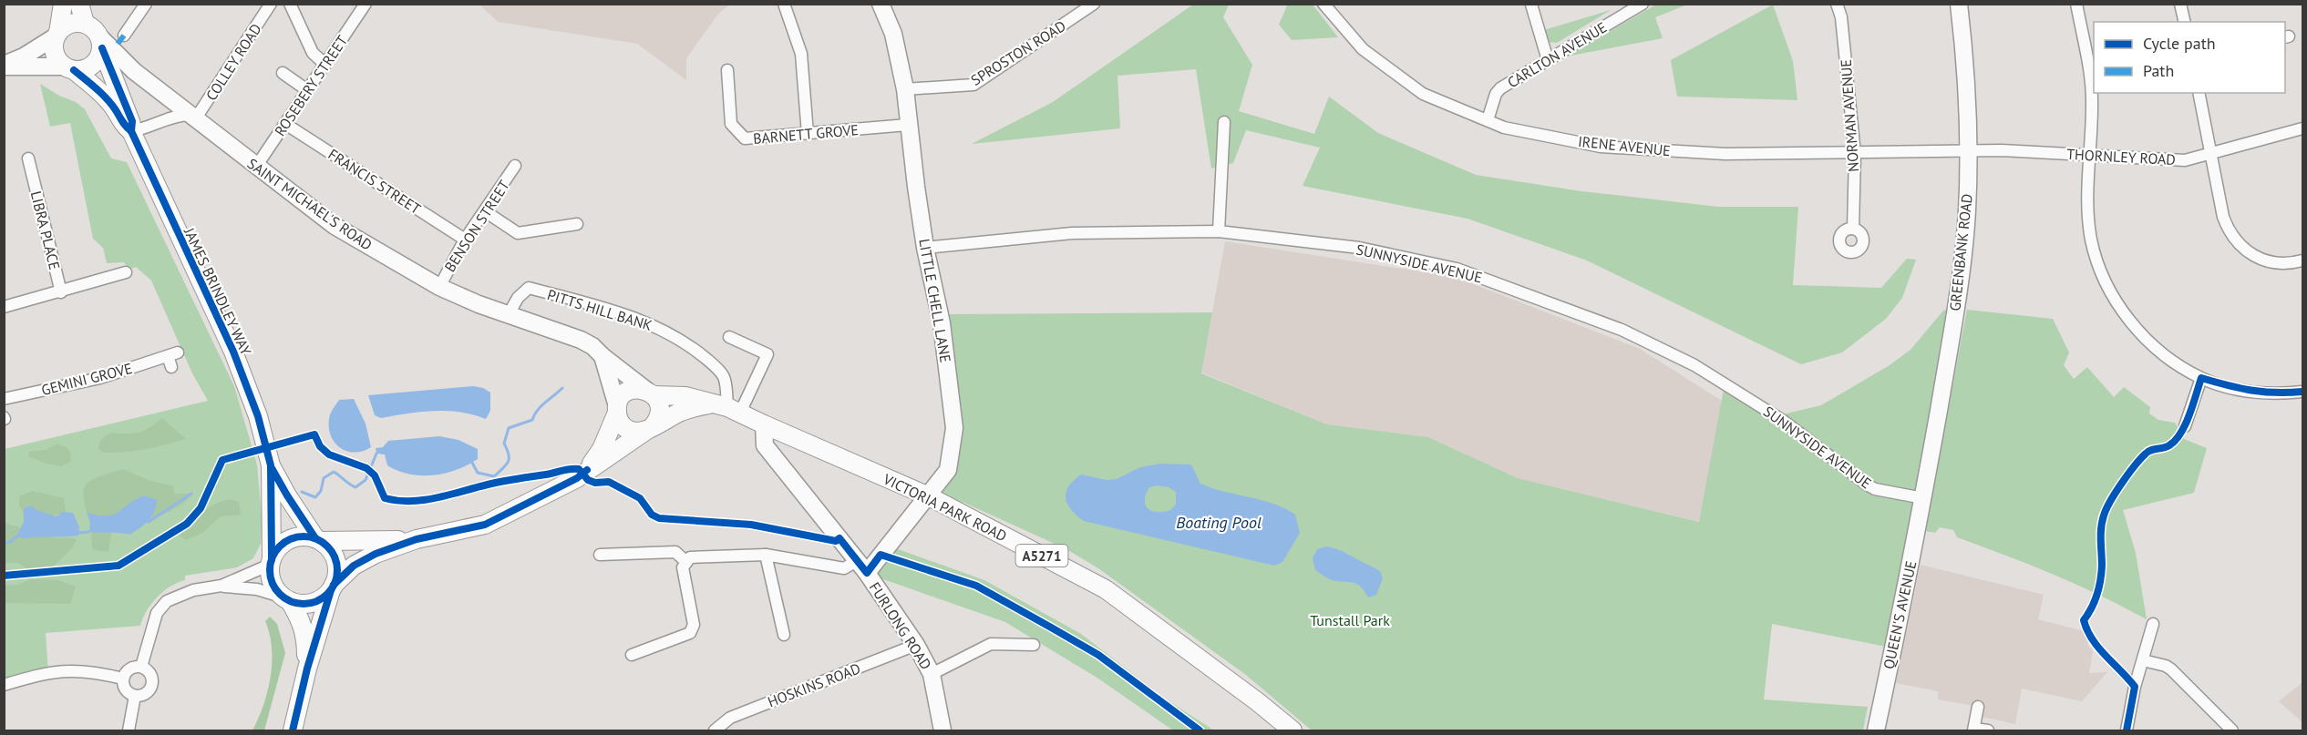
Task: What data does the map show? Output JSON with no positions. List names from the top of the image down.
{
  "streets": {
    "main road": ["JAMES BRINDLEY WAY", "VICTORIA PARK ROAD", "A5271"],
    "street": [
      "SPROSTON ROAD",
      "CARLTON AVENUE",
      "COLLEY ROAD",
      "ROSEBERY STREET",
      "NORMAN AVENUE",
      "BARNETT GROVE",
      "IRENE AVENUE",
      "THORNLEY ROAD",
      "FRANCIS STREET",
      "SAINT MICHAEL'S ROAD",
      "BENSON STREET",
      "LIBRA PLACE",
      "GREENBANK ROAD",
      "SUNNYSIDE AVENUE",
      "LITTLE CHELL LANE",
      "PITTS HILL BANK",
      "GEMINI GROVE",
      "QUEEN'S AVENUE",
      "FURLONG ROAD",
      "HOSKINS ROAD"
    ]
  },
  "crossings": [
    ["SPROSTON ROAD", "LITTLE CHELL LANE"],
    ["CARLTON AVENUE", "IRENE AVENUE"],
    ["COLLEY ROAD", "SAINT MICHAEL'S ROAD"],
    ["ROSEBERY STREET", "FRANCIS STREET"],
    ["ROSEBERY STREET", "SAINT MICHAEL'S ROAD"],
    ["NORMAN AVENUE", "IRENE AVENUE"],
    ["BARNETT GROVE", "LITTLE CHELL LANE"],
    ["IRENE AVENUE", "THORNLEY ROAD"],
    ["IRENE AVENUE", "GREENBANK ROAD"],
    ["THORNLEY ROAD", "GREENBANK ROAD"],
    ["FRANCIS STREET", "BENSON STREET"],
    ["SAINT MICHAEL'S ROAD", "BENSON STREET"],
    ["SAINT MICHAEL'S ROAD", "JAMES BRINDLEY WAY"],
    ["SAINT MICHAEL'S ROAD", "PITTS HILL BANK"],
    ["SAINT MICHAEL'S ROAD", "VICTORIA PARK ROAD"],
    ["GREENBANK ROAD", "SUNNYSIDE AVENUE"],
    ["GREENBANK ROAD", "QUEEN'S AVENUE"],
    ["SUNNYSIDE AVENUE", "LITTLE CHELL LANE"],
    ["SUNNYSIDE AVENUE", "QUEEN'S AVENUE"],
    ["LITTLE CHELL LANE", "VICTORIA PARK ROAD"],
    ["LITTLE CHELL LANE", "FURLONG ROAD"],
    ["PITTS HILL BANK", "VICTORIA PARK ROAD"],
    ["VICTORIA PARK ROAD", "FURLONG ROAD"],
    ["FURLONG ROAD", "HOSKINS ROAD"]
  ],
  "water": ["Boating Pool"],
  "parks": ["Tunstall Park"],
  "legend": ["Cycle path", "Path"]
}
